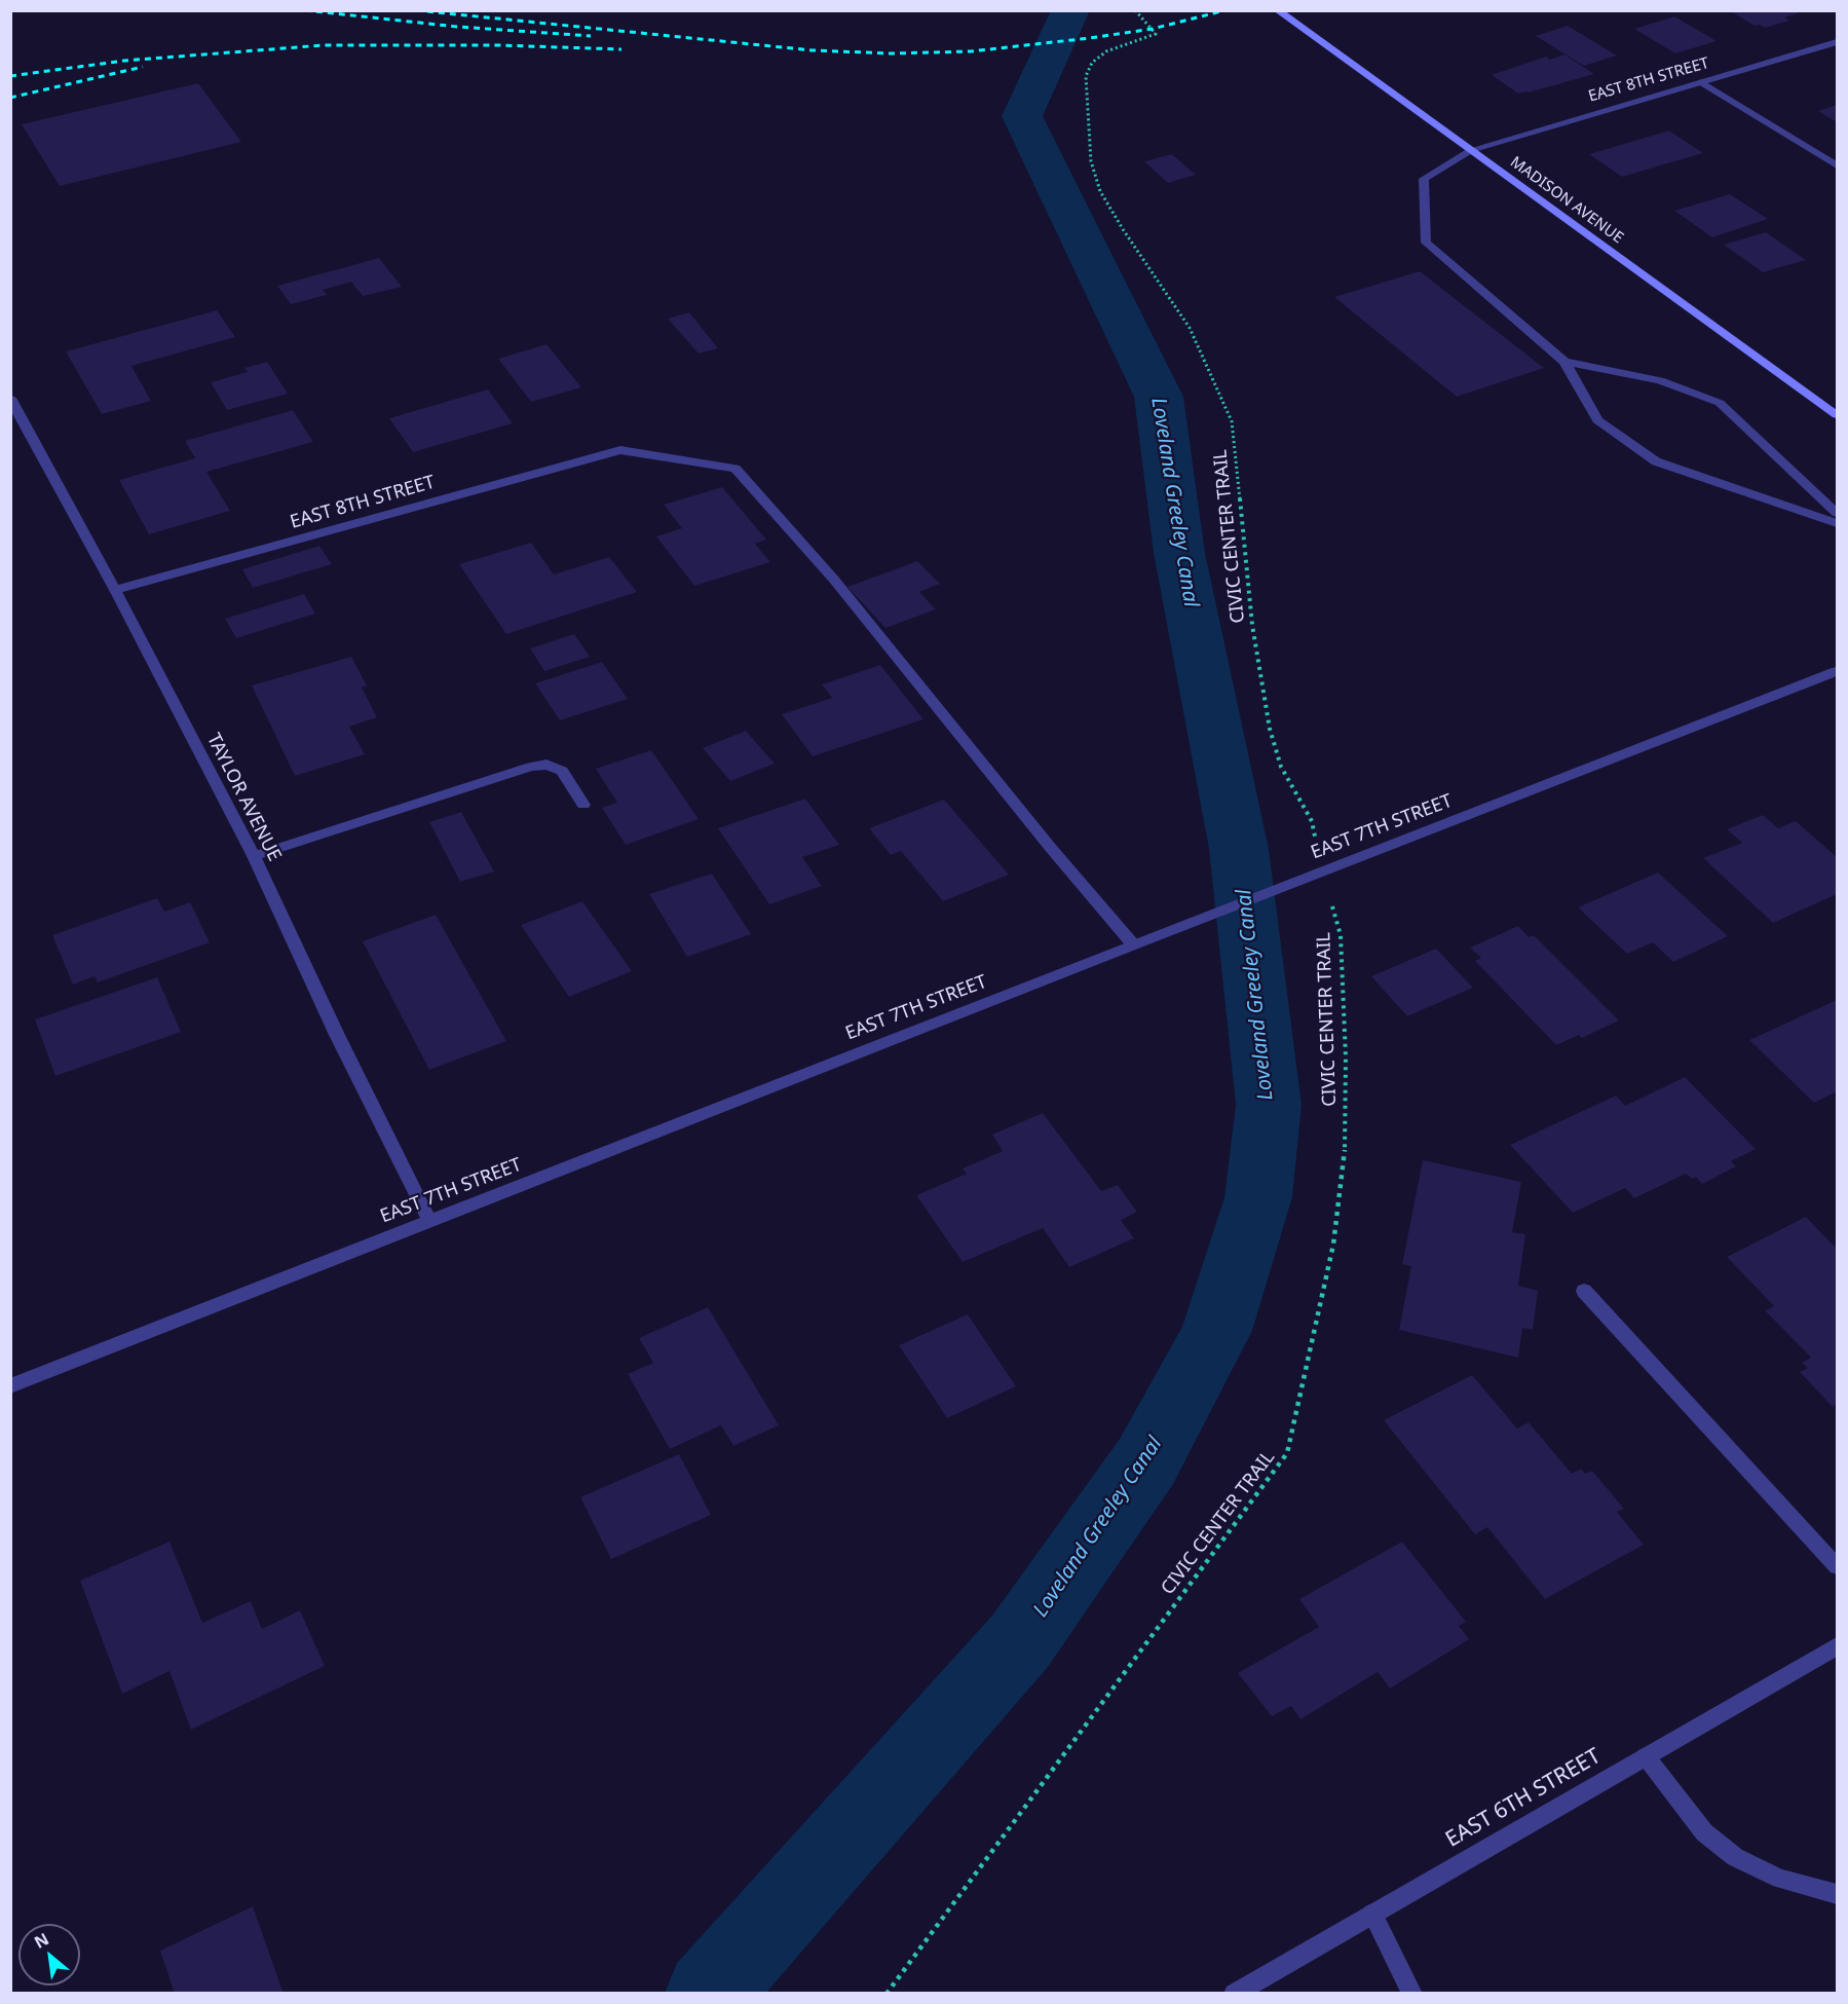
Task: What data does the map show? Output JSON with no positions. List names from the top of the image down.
{
  "streets": {
    "main road": ["MADISON AVENUE"],
    "street": [
      "EAST 8TH STREET",
      "TAYLOR AVENUE",
      "EAST 7TH STREET",
      "EAST 6TH STREET"
    ],
    "path": ["CIVIC CENTER TRAIL"]
  },
  "crossings": [
    ["EAST 8TH STREET", "MADISON AVENUE"],
    ["EAST 8TH STREET", "TAYLOR AVENUE"],
    ["EAST 8TH STREET", "EAST 7TH STREET"],
    ["CIVIC CENTER TRAIL", "EAST 7TH STREET"],
    ["TAYLOR AVENUE", "EAST 7TH STREET"]
  ],
  "water": ["Loveland Greeley Canal"],
  "north": "top left"
}
